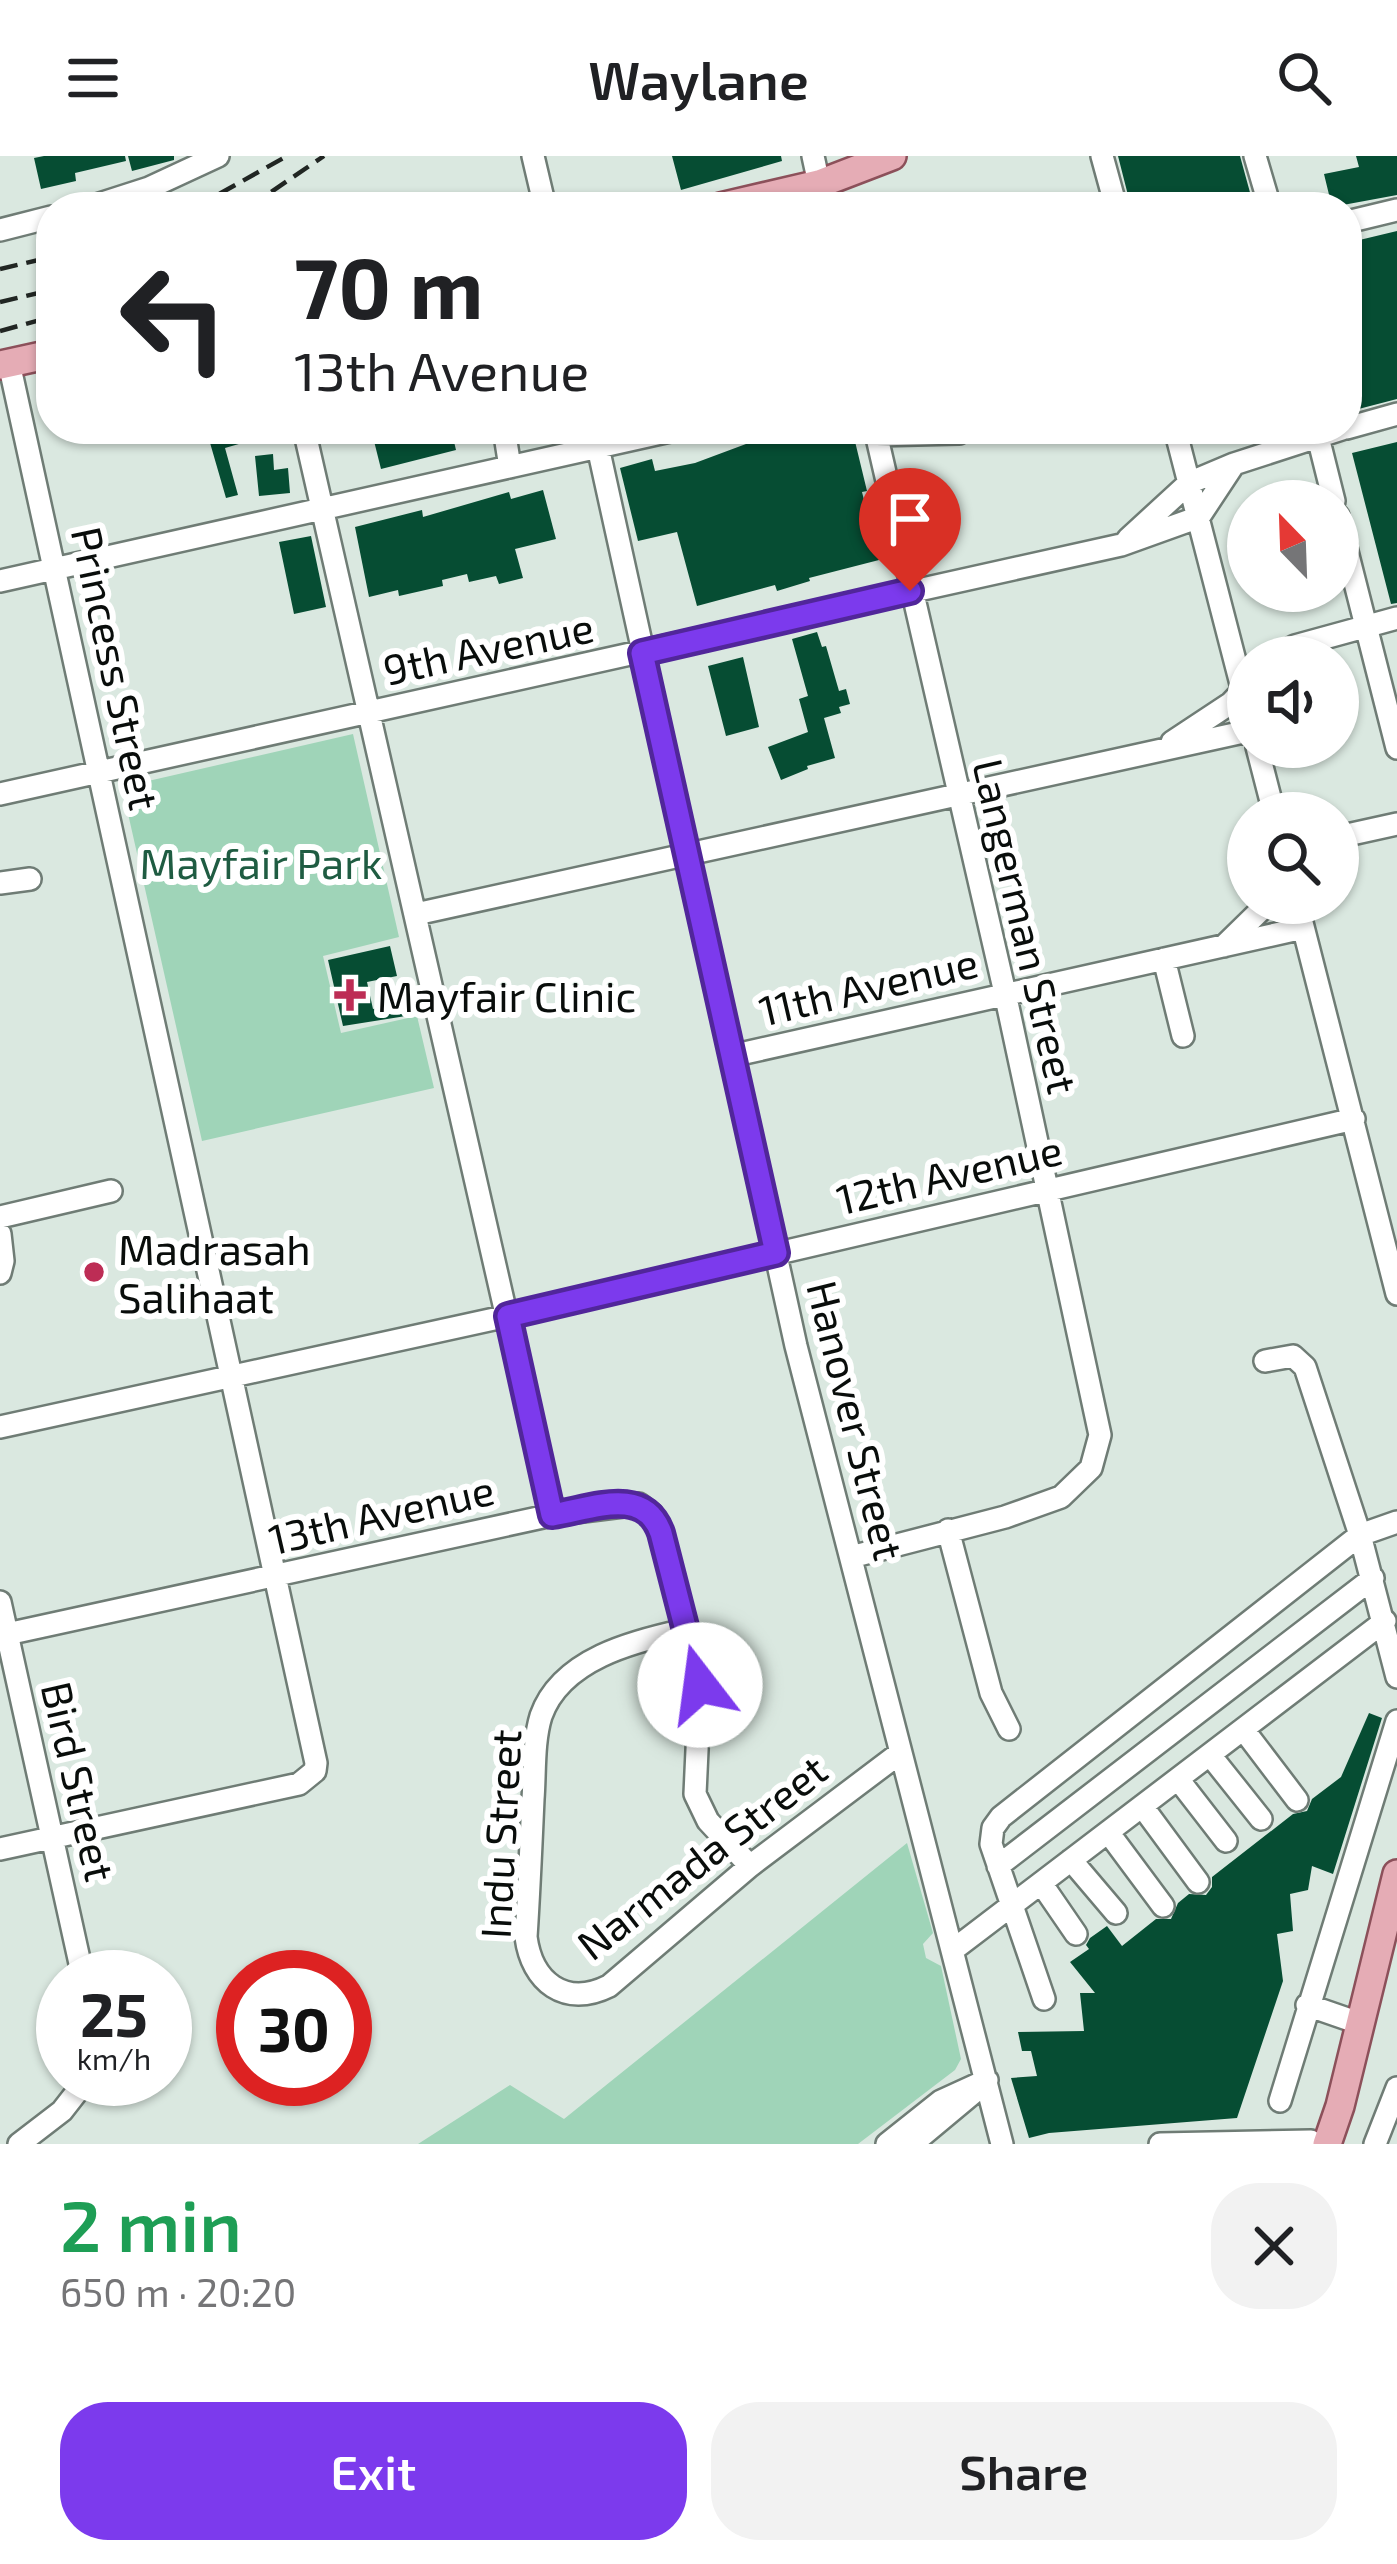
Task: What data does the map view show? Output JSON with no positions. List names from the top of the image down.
{
  "streets": {
    "street": [
      "9th Avenue",
      "Princess Street",
      "Langerman Street",
      "11th Avenue",
      "12th Avenue",
      "Hanover Street",
      "13th Avenue",
      "Bird Street",
      "Indu Street",
      "Narmada Street"
    ]
  },
  "crossings": [
    ["9th Avenue", "Princess Street"],
    ["9th Avenue", "Langerman Street"],
    ["9th Avenue", "Hanover Street"],
    ["Princess Street", "12th Avenue"],
    ["Princess Street", "13th Avenue"],
    ["Princess Street", "Bird Street"],
    ["Langerman Street", "11th Avenue"],
    ["Langerman Street", "12th Avenue"],
    ["Langerman Street", "Hanover Street"],
    ["11th Avenue", "Hanover Street"],
    ["12th Avenue", "Hanover Street"],
    ["Hanover Street", "Narmada Street"],
    ["13th Avenue", "Bird Street"],
    ["13th Avenue", "Indu Street"],
    ["Indu Street", "Narmada Street"]
  ],
  "parks": ["Mayfair Park"],
  "places": {
    "health": ["Mayfair Clinic"],
    "other": ["Madrasah Salihaat"]
  },
  "north": "top left",
  "page": {
    "header": "Waylane",
    "turn": ["70 m", "13th Avenue"],
    "speed": "25 km/h",
    "limit": "30",
    "heading": ["2 min", "650 m · 20:20"],
    "buttons": ["Exit", "Share"]
  }
}
